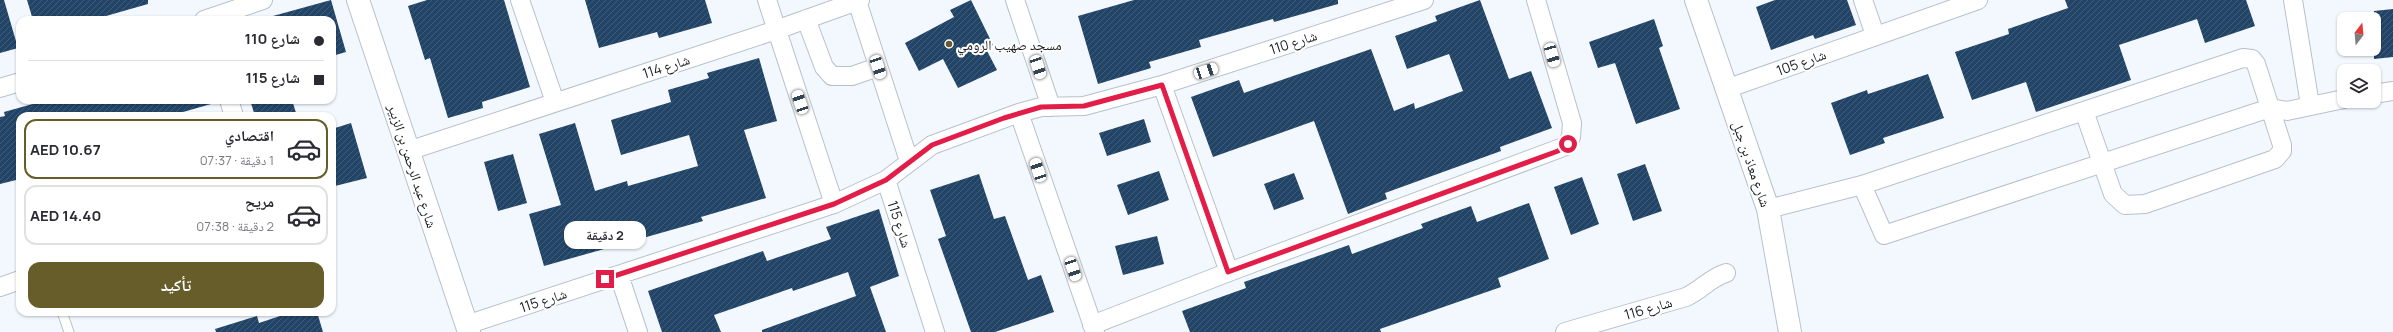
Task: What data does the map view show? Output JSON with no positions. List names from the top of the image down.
{
  "streets": {
    "street": [
      "شارع 110",
      "شارع 105",
      "شارع 114",
      "شارع معاذ بن جبل",
      "شارع عبد الرحمن بن الزبير",
      "شارع 115",
      "شارع 116"
    ]
  },
  "crossings": [
    ["شارع 110", "شارع 115"],
    ["شارع 105", "شارع معاذ بن جبل"],
    ["شارع 114", "شارع عبد الرحمن بن الزبير"],
    ["شارع عبد الرحمن بن الزبير", "شارع 115"]
  ],
  "places": ["مسجد صهيب الرومي"],
  "north": "top",
  "page": {
    "banner": ["شارع 110", "شارع 115"],
    "list": [
      {
        "name": "اقتصادي",
        "note": "1 دقيقة · 07:37",
        "value": "AED 10.67"
      },
      {
        "name": "مريح",
        "note": "2 دقيقة · 07:38",
        "value": "AED 14.40"
      }
    ],
    "bubble": "2 دقيقة",
    "buttons": "تأكيد"
  }
}
